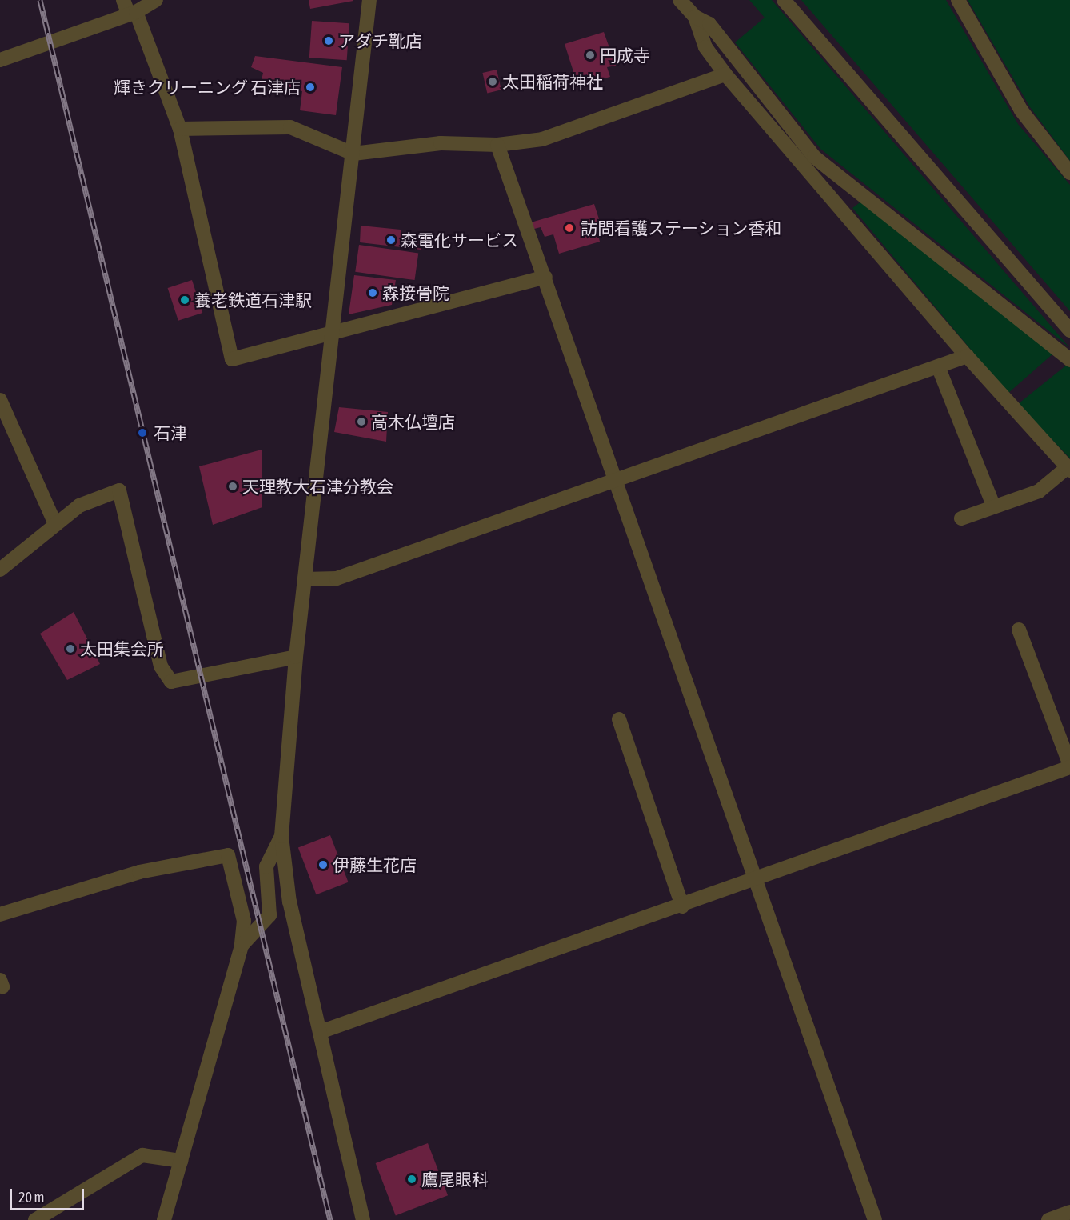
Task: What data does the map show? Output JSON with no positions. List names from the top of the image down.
{
  "places": [
    "アダチ靴店",
    "円成寺",
    "太田稲荷神社",
    "輝きクリーニング 石津店",
    "訪問看護ステーション香和",
    "森電化サービス",
    "森接骨院",
    "養老鉄道石津駅",
    "高木仏壇店",
    "石津",
    "天理教大石津分教会",
    "太田集会所",
    "伊藤生花店",
    "鷹尾眼科"
  ],
  "scale_bar": "20 m"
}
